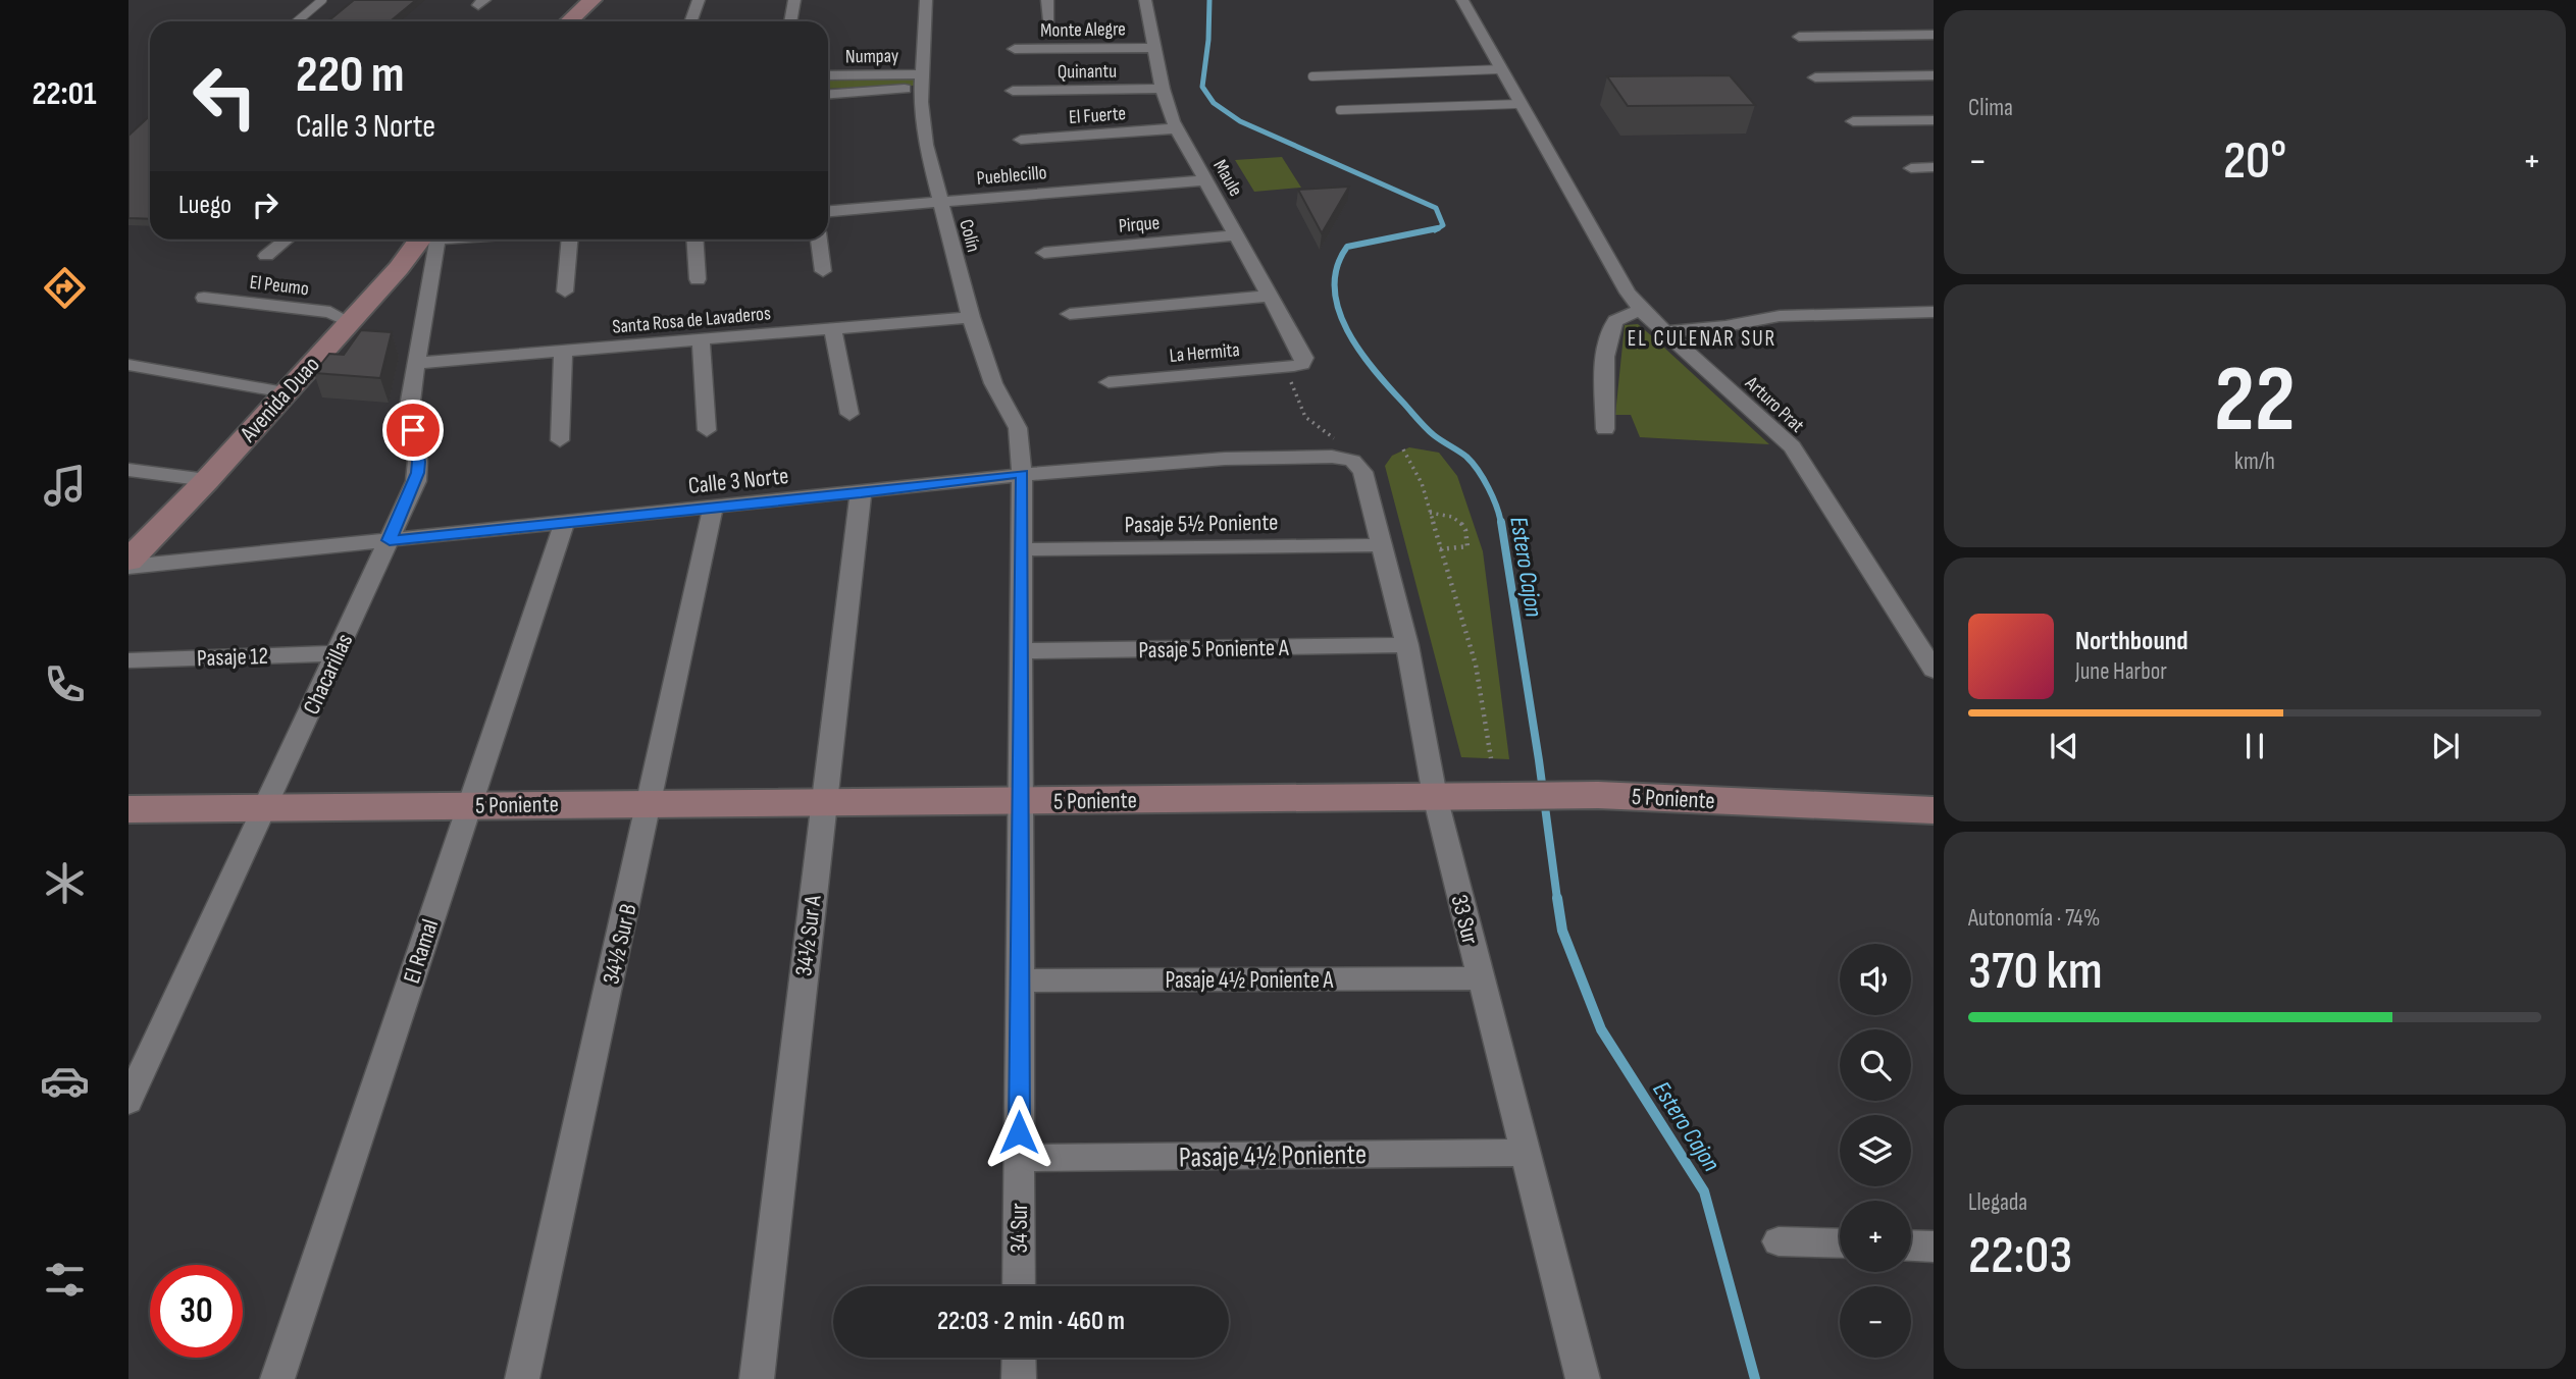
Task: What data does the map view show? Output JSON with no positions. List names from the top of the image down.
{
  "streets": {
    "street": [
      "Monte Alegre",
      "Numpay",
      "Quinantu",
      "El Fuerte",
      "Pueblecillo",
      "Maule",
      "Pirque",
      "Colín",
      "El Peumo",
      "Santa Rosa de Lavaderos",
      "La Hermita",
      "Avenida Duao",
      "Arturo Prat",
      "Calle 3 Norte",
      "Pasaje 5½ Poniente",
      "Pasaje 5 Poniente A",
      "Pasaje 12",
      "Chacarillas",
      "5 Poniente",
      "33 Sur",
      "34½ Sur A",
      "34½ Sur B",
      "El Ramal",
      "Pasaje 4½ Poniente A",
      "Pasaje 4½ Poniente",
      "34 Sur"
    ]
  },
  "crossings": [
    ["Monte Alegre", "Maule"],
    ["Numpay", "Colín"],
    ["Quinantu", "Maule"],
    ["El Fuerte", "Maule"],
    ["Pueblecillo", "Maule"],
    ["Pueblecillo", "Colín"],
    ["Maule", "Pirque"],
    ["Maule", "La Hermita"],
    ["Colín", "Santa Rosa de Lavaderos"],
    ["Colín", "Calle 3 Norte"],
    ["Colín", "34 Sur"],
    ["El Peumo", "Avenida Duao"],
    ["Santa Rosa de Lavaderos", "Chacarillas"],
    ["Calle 3 Norte", "Chacarillas"],
    ["Calle 3 Norte", "33 Sur"],
    ["Calle 3 Norte", "34½ Sur A"],
    ["Calle 3 Norte", "34½ Sur B"],
    ["Calle 3 Norte", "El Ramal"],
    ["Calle 3 Norte", "34 Sur"],
    ["Pasaje 5½ Poniente", "33 Sur"],
    ["Pasaje 5½ Poniente", "34 Sur"],
    ["Pasaje 5 Poniente A", "33 Sur"],
    ["Pasaje 5 Poniente A", "34 Sur"],
    ["Pasaje 12", "Chacarillas"],
    ["Chacarillas", "5 Poniente"],
    ["5 Poniente", "33 Sur"],
    ["5 Poniente", "34½ Sur A"],
    ["5 Poniente", "34½ Sur B"],
    ["5 Poniente", "El Ramal"],
    ["5 Poniente", "34 Sur"],
    ["33 Sur", "Pasaje 4½ Poniente A"],
    ["33 Sur", "Pasaje 4½ Poniente"],
    ["Pasaje 4½ Poniente A", "34 Sur"],
    ["Pasaje 4½ Poniente", "34 Sur"]
  ],
  "districts": ["EL CULENAR SUR"],
  "water": ["Estero Cajon"],
  "page": {
    "tabs": "22:01",
    "tile": [
      "Clima",
      ["22", "km/h"],
      ["Autonomía · 74%", "370 km"],
      ["Llegada", "22:03"]
    ],
    "turn": ["220 m", "Calle 3 Norte"],
    "heat": ["−", "20°", "+"],
    "then": "Luego",
    "song": ["Northbound", "June Harbor"],
    "map_buttons": ["+", "−"],
    "limit": "30",
    "trip": "22:03 · 2 min · 460 m"
  }
}
